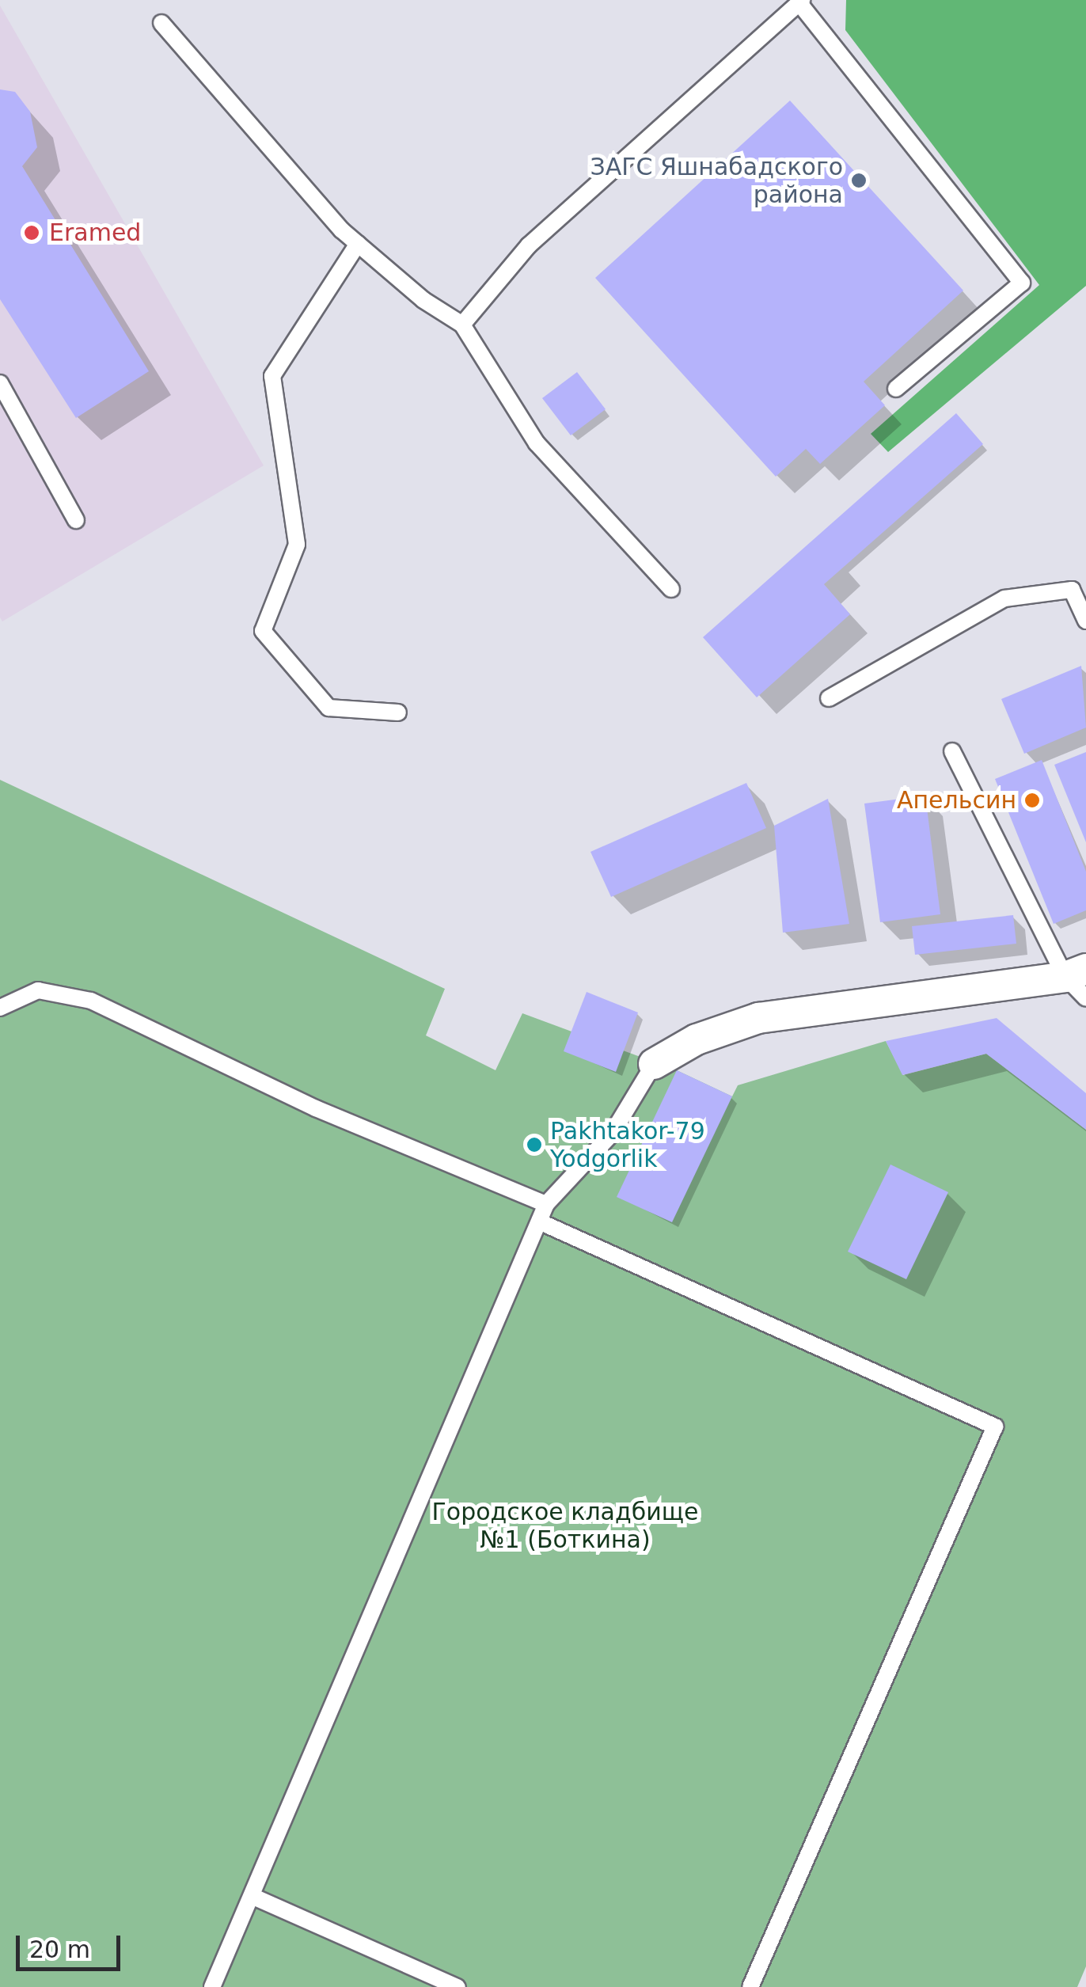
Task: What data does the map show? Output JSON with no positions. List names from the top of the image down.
{
  "parks": ["Городское кладбище №1 (Боткина)"],
  "places": [
    "ЗАГС Яшнабадского района",
    "Eramed",
    "Апельсин",
    "Pakhtakor-79 Yodgorlik"
  ],
  "scale_bar": "20 m"
}
